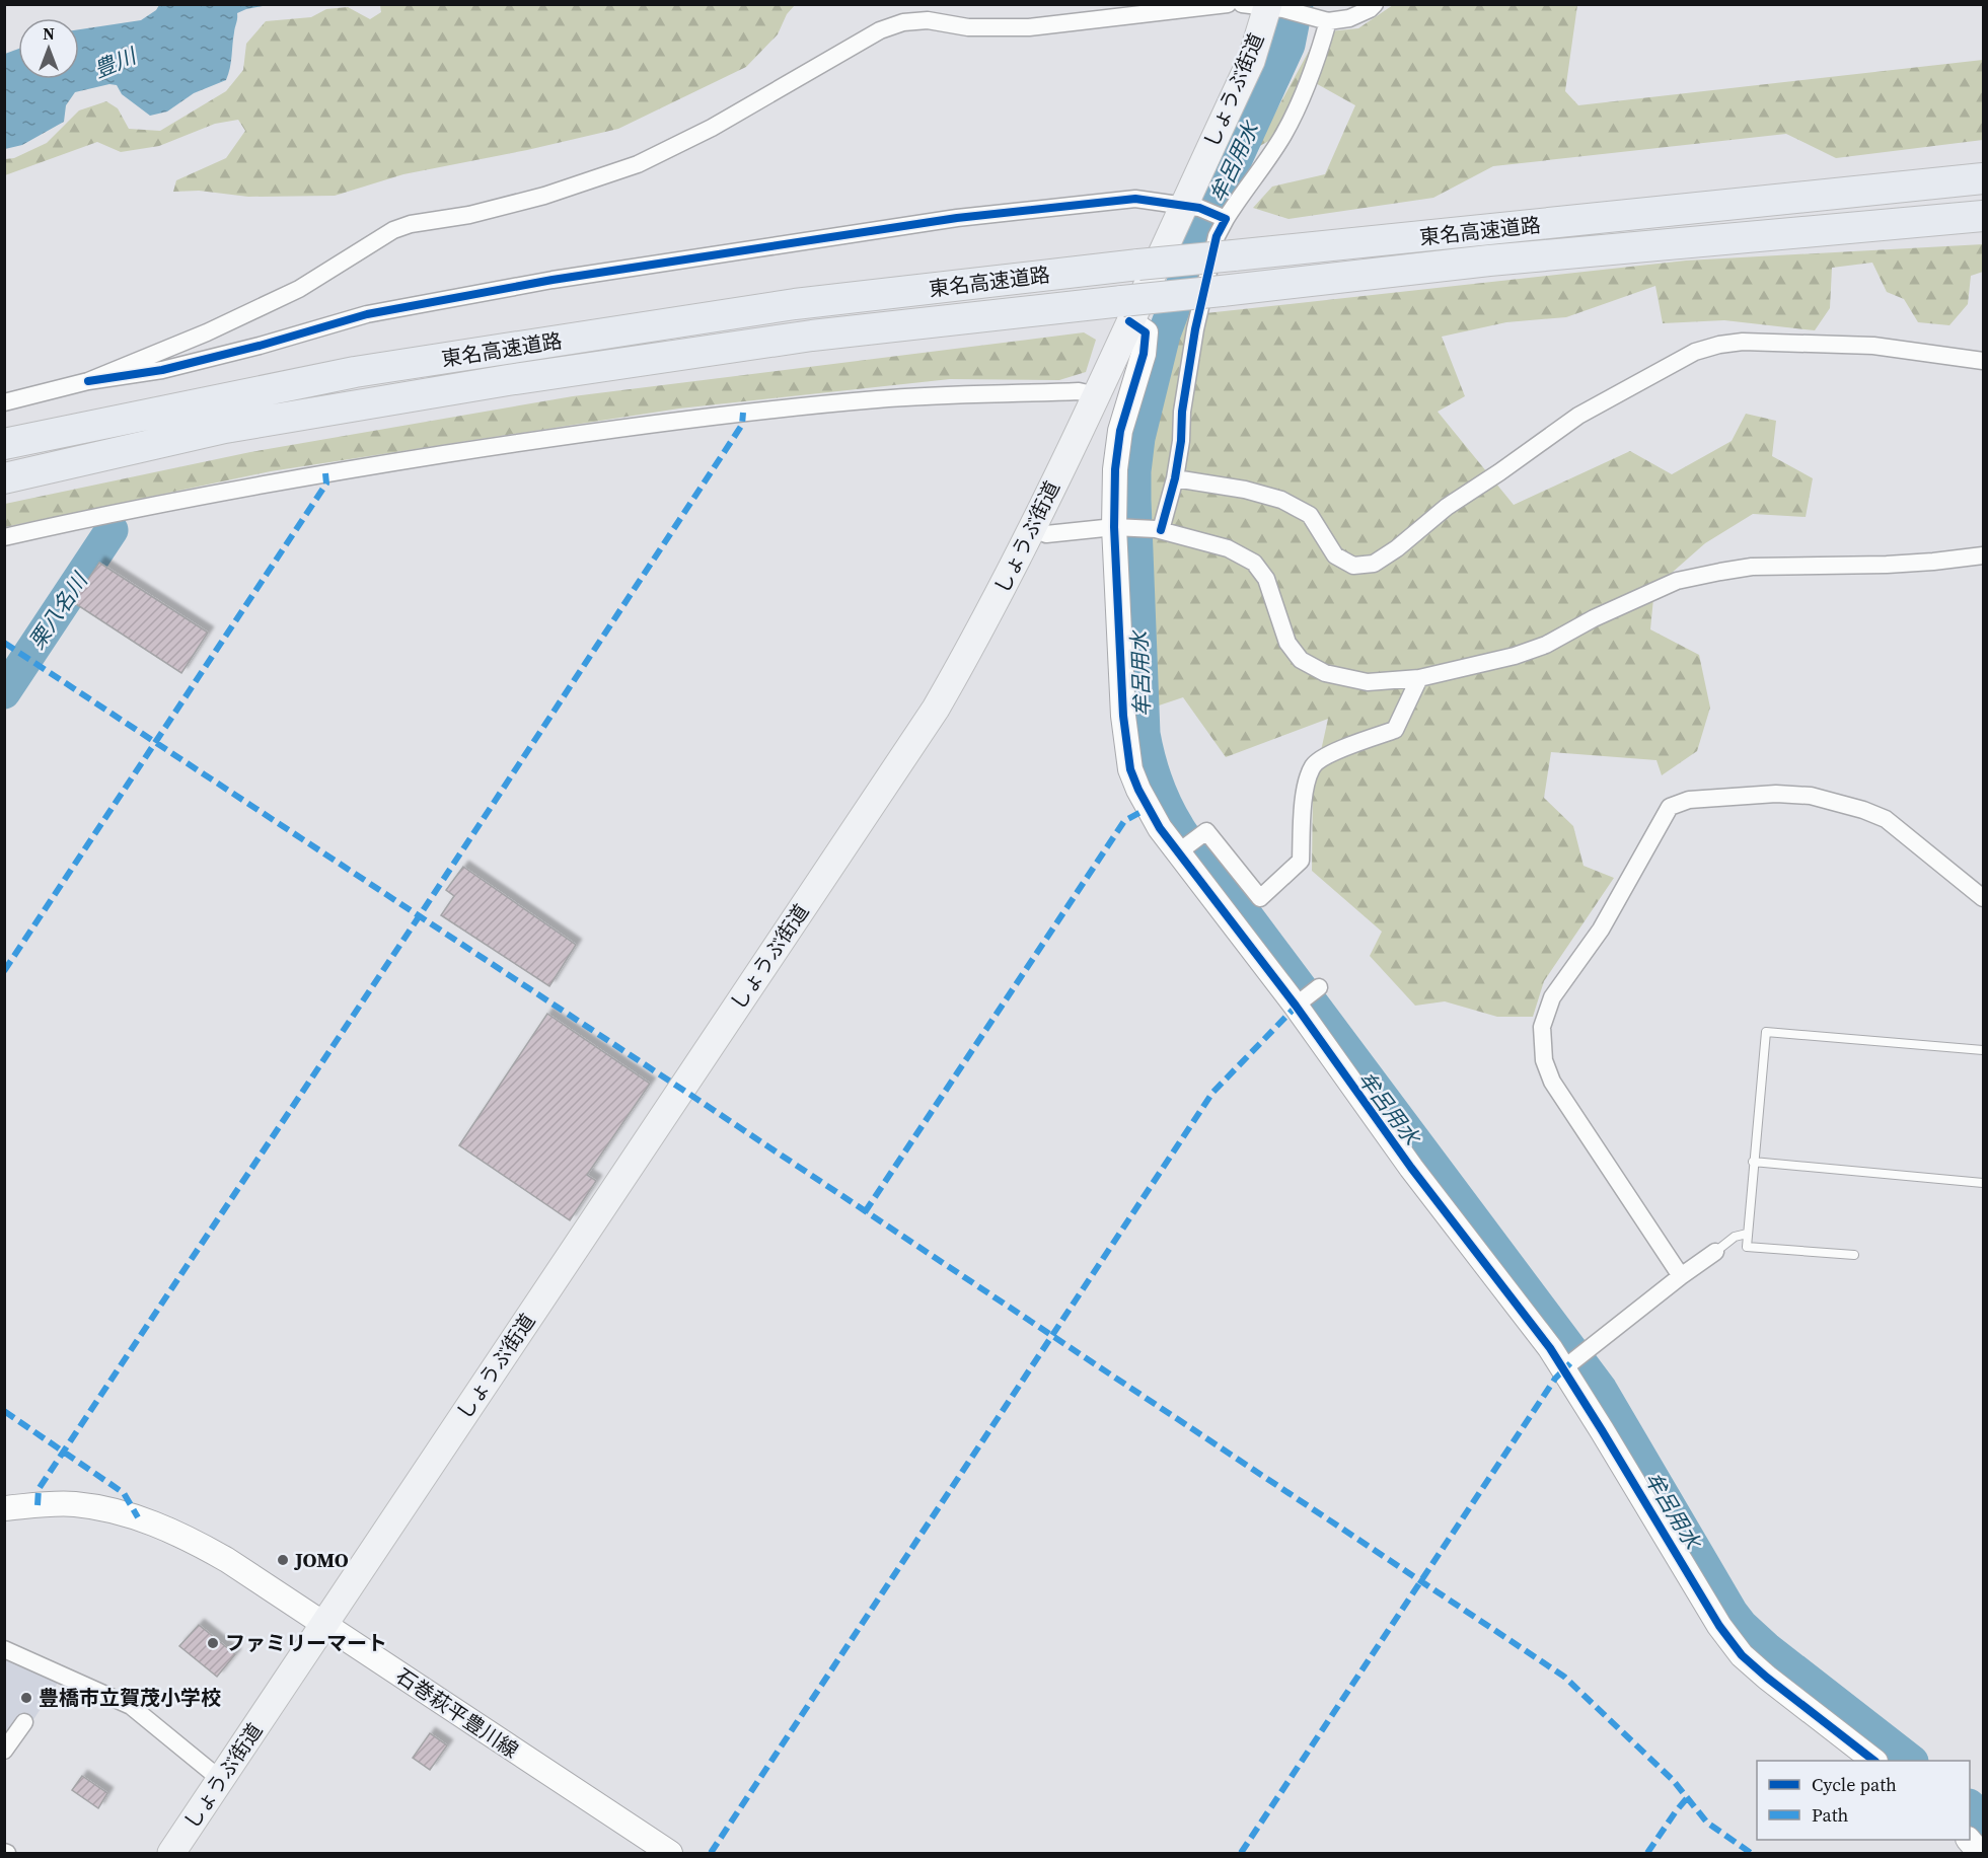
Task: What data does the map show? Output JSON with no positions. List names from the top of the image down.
{
  "streets": {
    "highway": ["東名高速道路"],
    "main road": ["しょうぶ街道"],
    "street": ["石巻萩平豊川線"]
  },
  "crossings": [
    ["しょうぶ街道", "東名高速道路"],
    ["しょうぶ街道", "石巻萩平豊川線"]
  ],
  "water": ["豊川", "牟呂用水", "栗八名川"],
  "places": ["JOMO", "ファミリーマート", "豊橋市立賀茂小学校"],
  "legend": ["Cycle path", "Path"],
  "north": "top"
}
